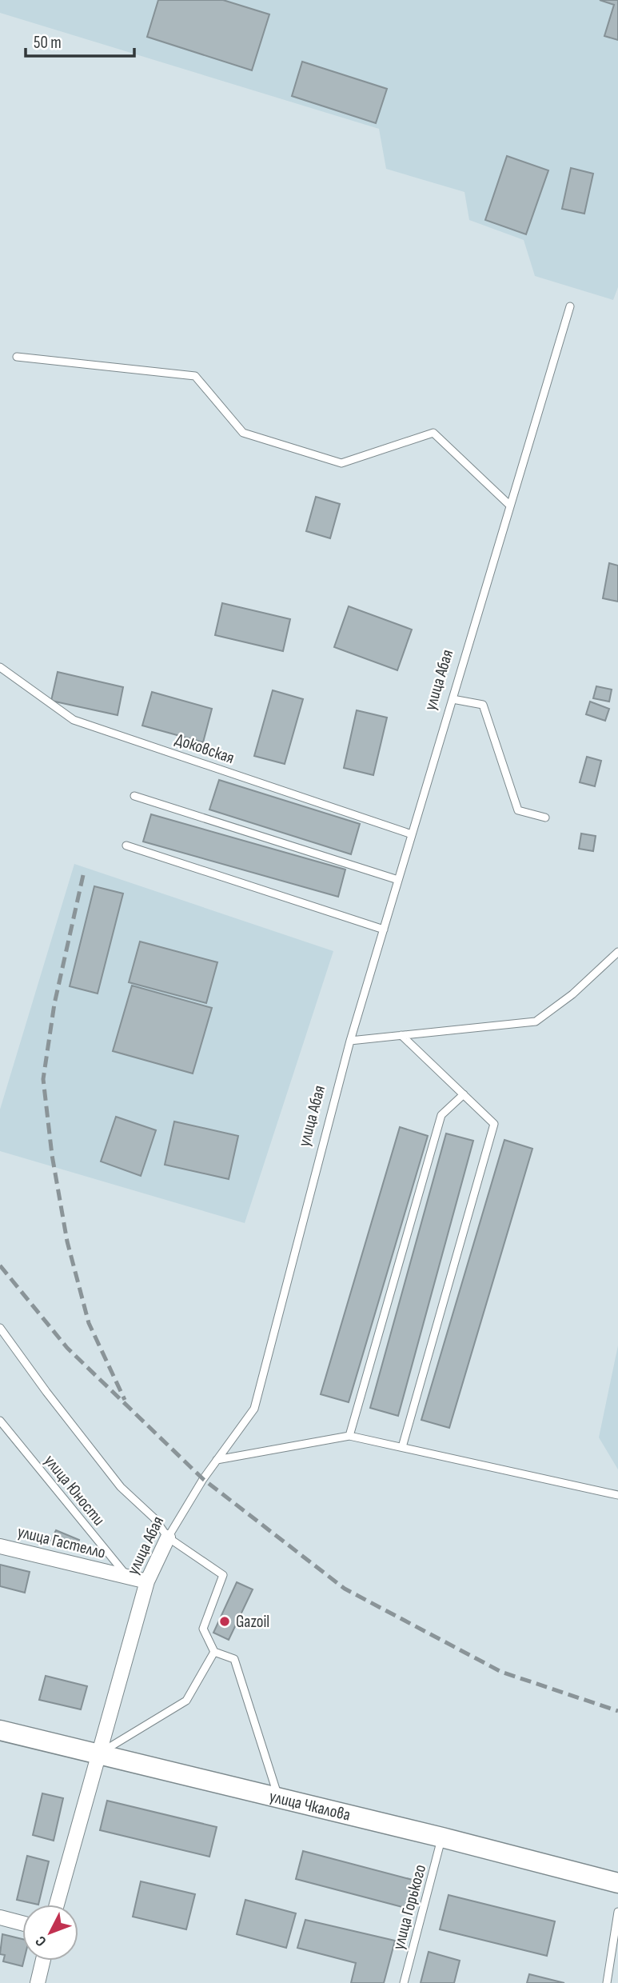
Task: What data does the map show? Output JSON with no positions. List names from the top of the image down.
{
  "streets": {
    "main road": ["улица Чкалова"],
    "street": ["улица Абая", "улица Гастелло"],
    "lane": ["Доковская", "улица Юности", "улица Горького"]
  },
  "crossings": [
    ["улица Абая", "Доковская"],
    ["улица Абая", "улица Гастелло"],
    ["улица Абая", "улица Чкалова"],
    ["улица Юности", "улица Гастелло"],
    ["улица Чкалова", "улица Горького"]
  ],
  "places": ["Gazoil"],
  "scale_bar": "50 m",
  "north": "bottom left"
}
